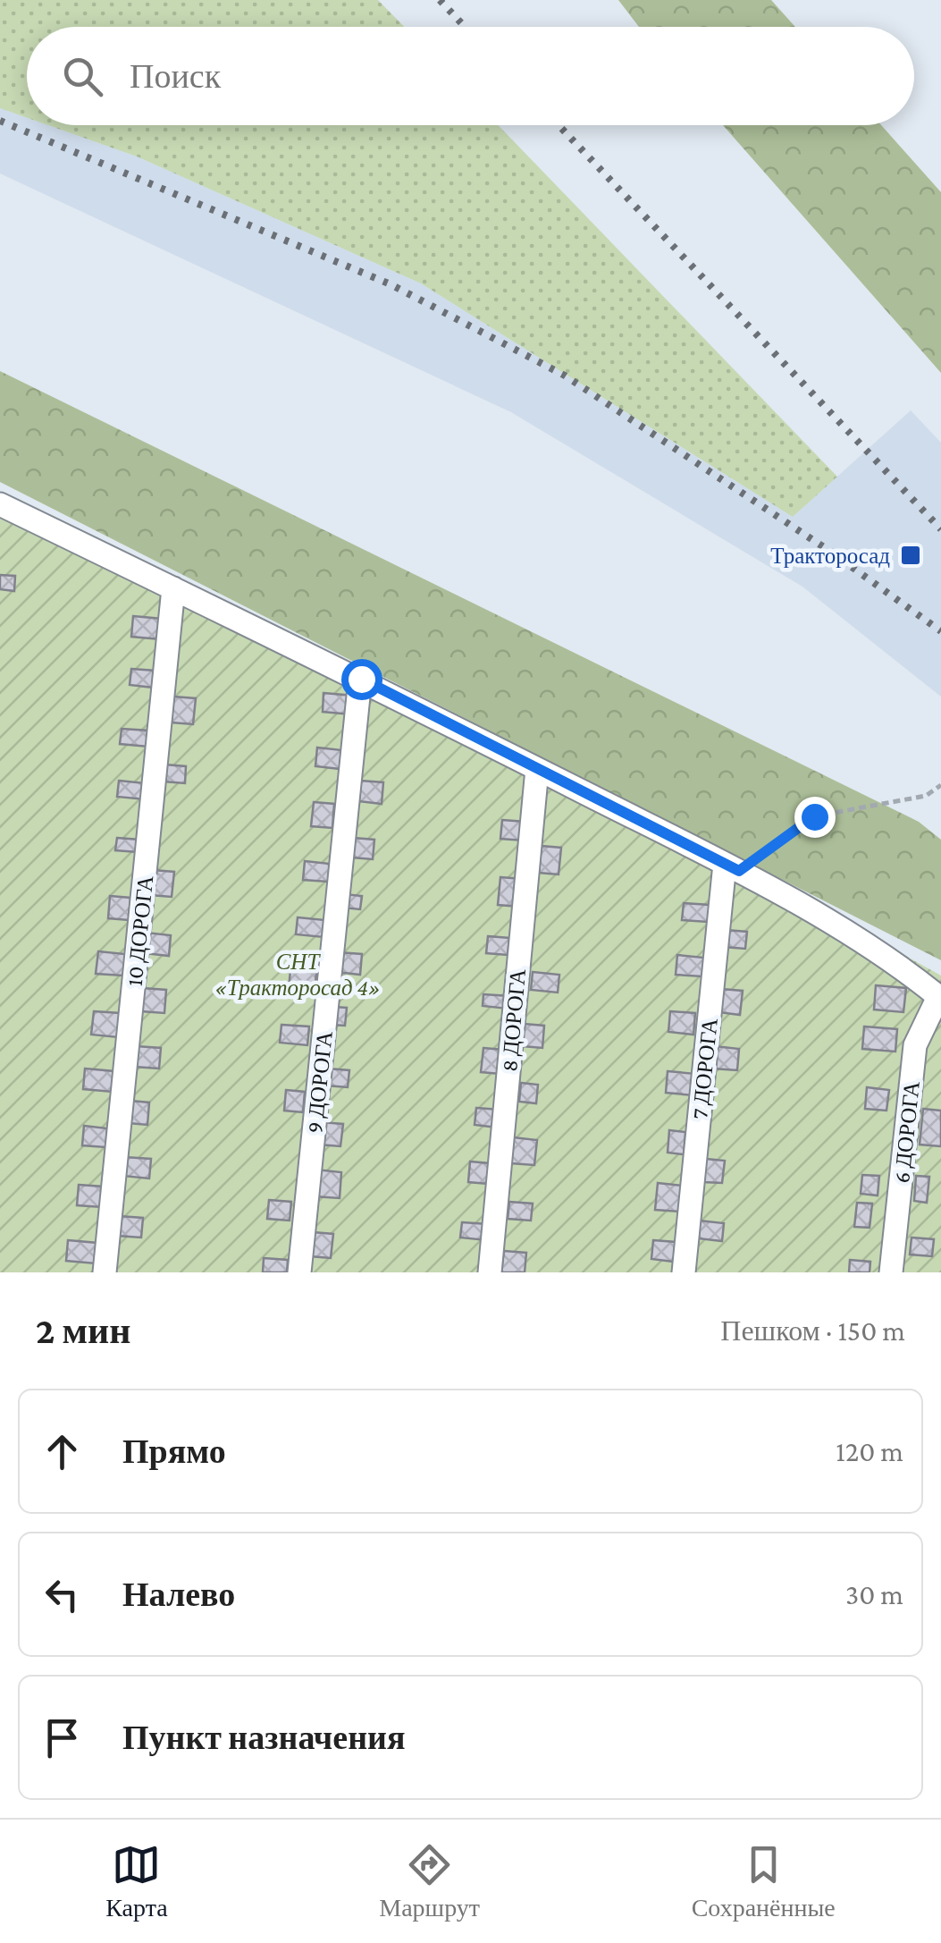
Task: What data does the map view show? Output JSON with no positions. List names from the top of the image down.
{
  "streets": {
    "street": [
      "10 ДОРОГА",
      "8 ДОРОГА",
      "7 ДОРОГА",
      "9 ДОРОГА",
      "6 ДОРОГА"
    ]
  },
  "parks": ["СНТ «Тракторосад 4»"],
  "places": {
    "transit": ["Тракторосад"]
  },
  "page": {
    "search": "Поиск",
    "heading": ["2 мин", "Пешком · 150 m"],
    "list": [
      ["Прямо", "120 m"],
      ["Налево", "30 m"],
      "Пункт назначения"
    ],
    "nav": ["Карта", "Маршрут", "Сохранённые"]
  }
}
